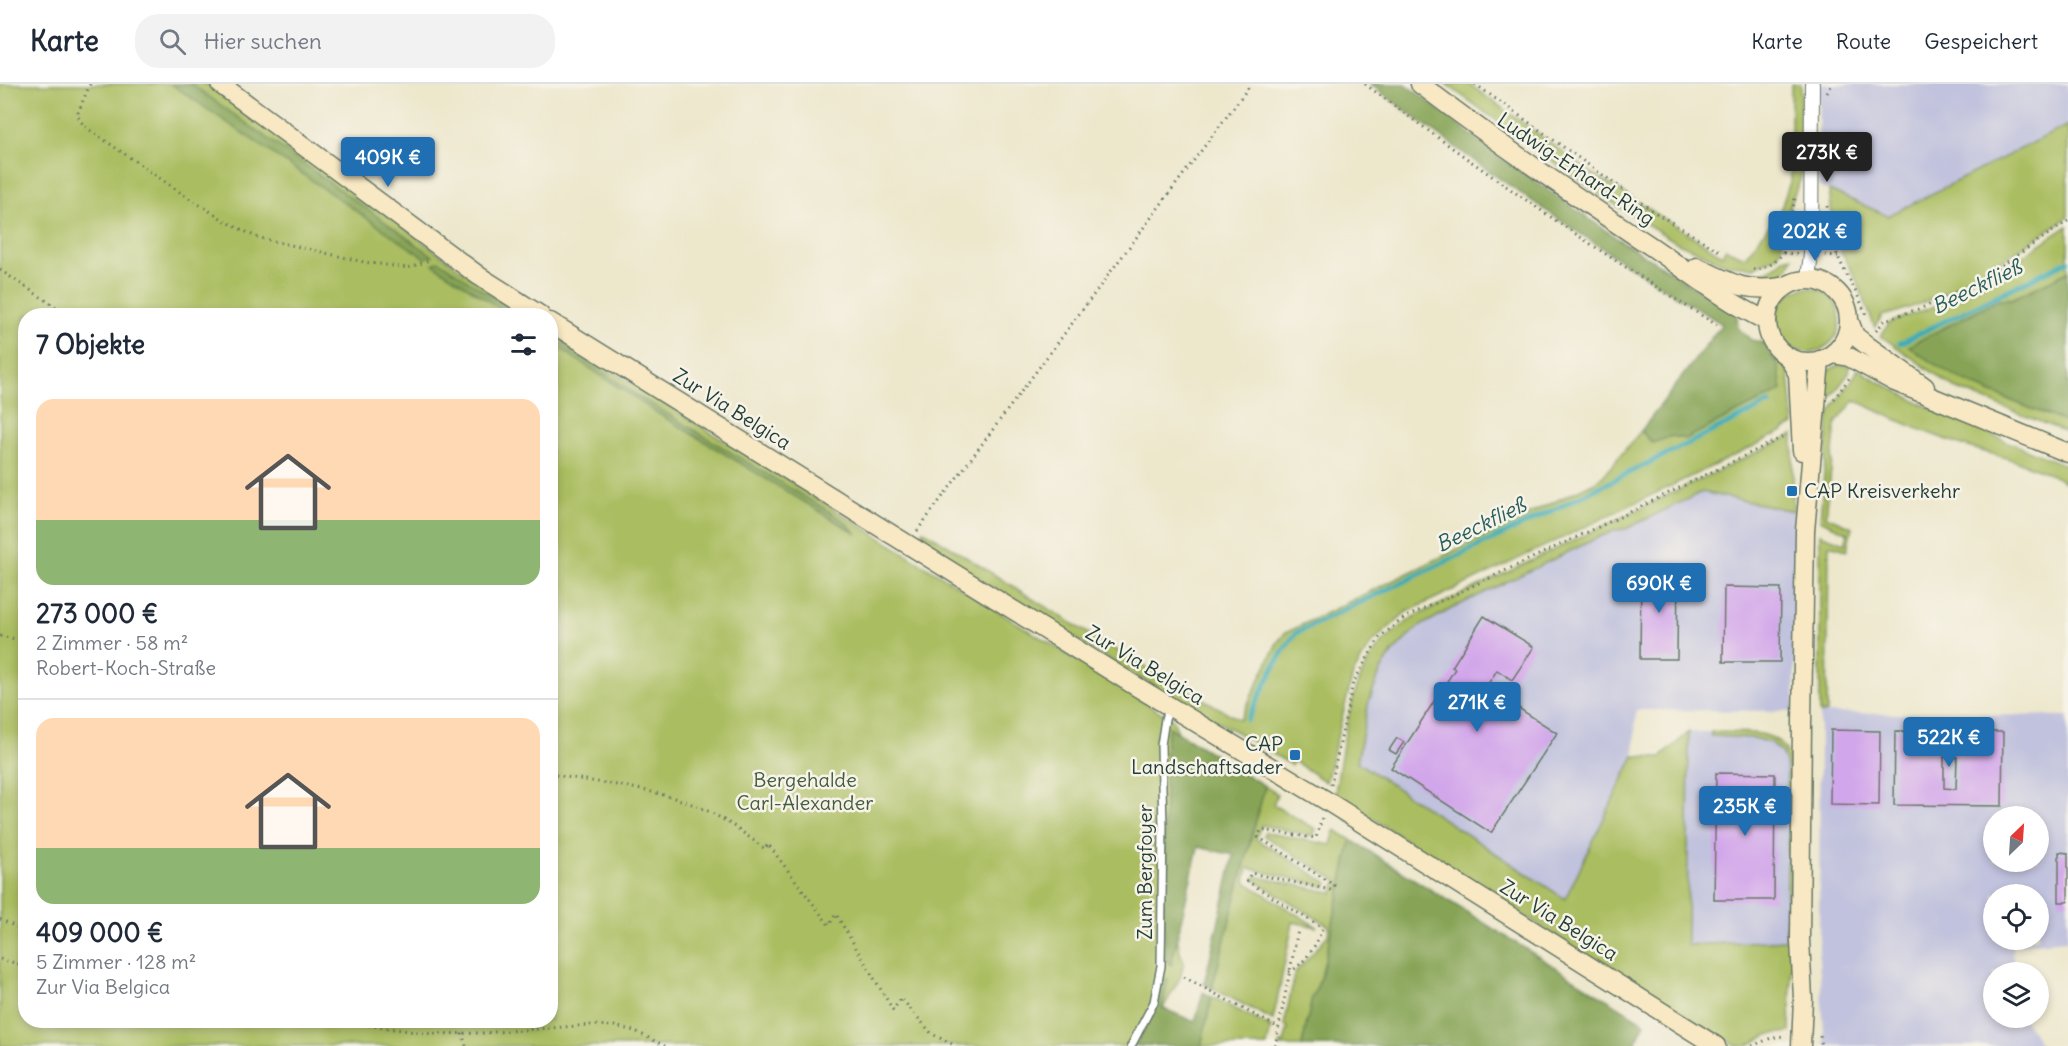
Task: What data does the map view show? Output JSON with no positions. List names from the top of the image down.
{
  "streets": {
    "street": ["Ludwig-Erhard-Ring", "Zur Via Belgica"],
    "lane": ["Zum Bergfoyer"]
  },
  "crossings": [
    ["Zur Via Belgica", "Zum Bergfoyer"]
  ],
  "water": ["Beeckfließ"],
  "parks": ["Bergehalde Carl-Alexander"],
  "places": {
    "transit": ["CAP Kreisverkehr", "CAP Landschaftsader"]
  },
  "north": "top right",
  "page": {
    "header": "Karte",
    "search": "Hier suchen",
    "nav": ["Karte", "Route", "Gespeichert"],
    "price": [
      "273K €",
      "409K €",
      "202K €",
      "690K €",
      "271K €",
      "522K €",
      "235K €"
    ],
    "heading": "7 Objekte",
    "list": [
      {
        "name": "273 000 €",
        "note": "2 Zimmer · 58 m² · Robert-Koch-Straße"
      },
      {
        "name": "409 000 €",
        "note": "5 Zimmer · 128 m² · Zur Via Belgica"
      }
    ]
  }
}
